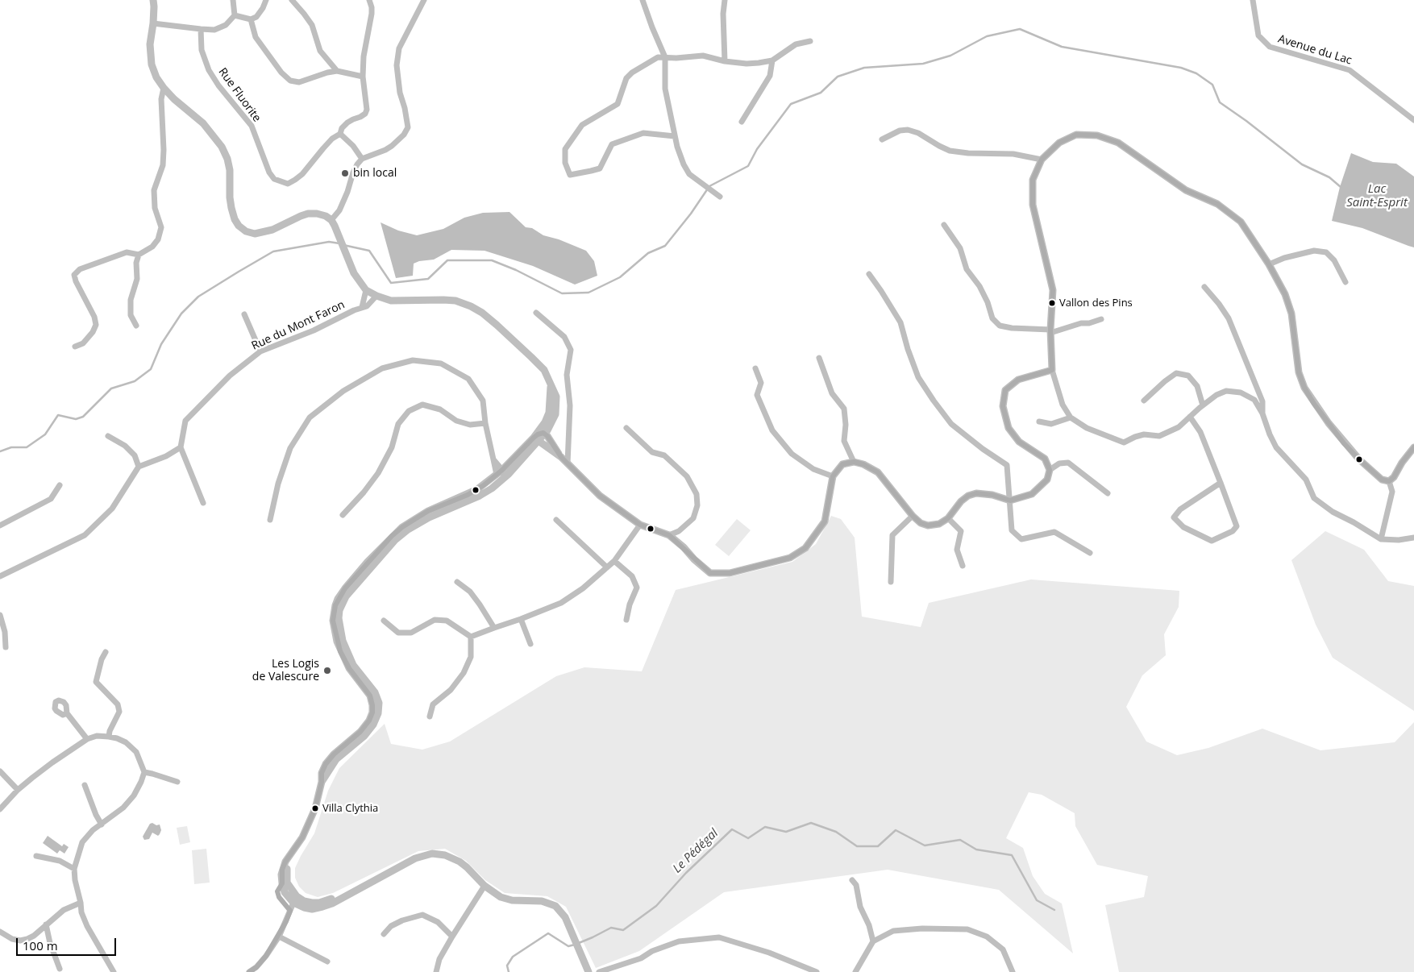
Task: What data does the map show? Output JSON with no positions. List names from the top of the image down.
{
  "streets": {
    "street": ["Avenue du Lac", "Rue Fluorite", "Rue du Mont Faron"]
  },
  "water": ["Lac Saint-Esprit", "Le Pédégal"],
  "places": [
    "bin local",
    "Vallon des Pins",
    "Les Logis de Valescure",
    "Villa Clythia"
  ],
  "scale_bar": "100 m"
}
